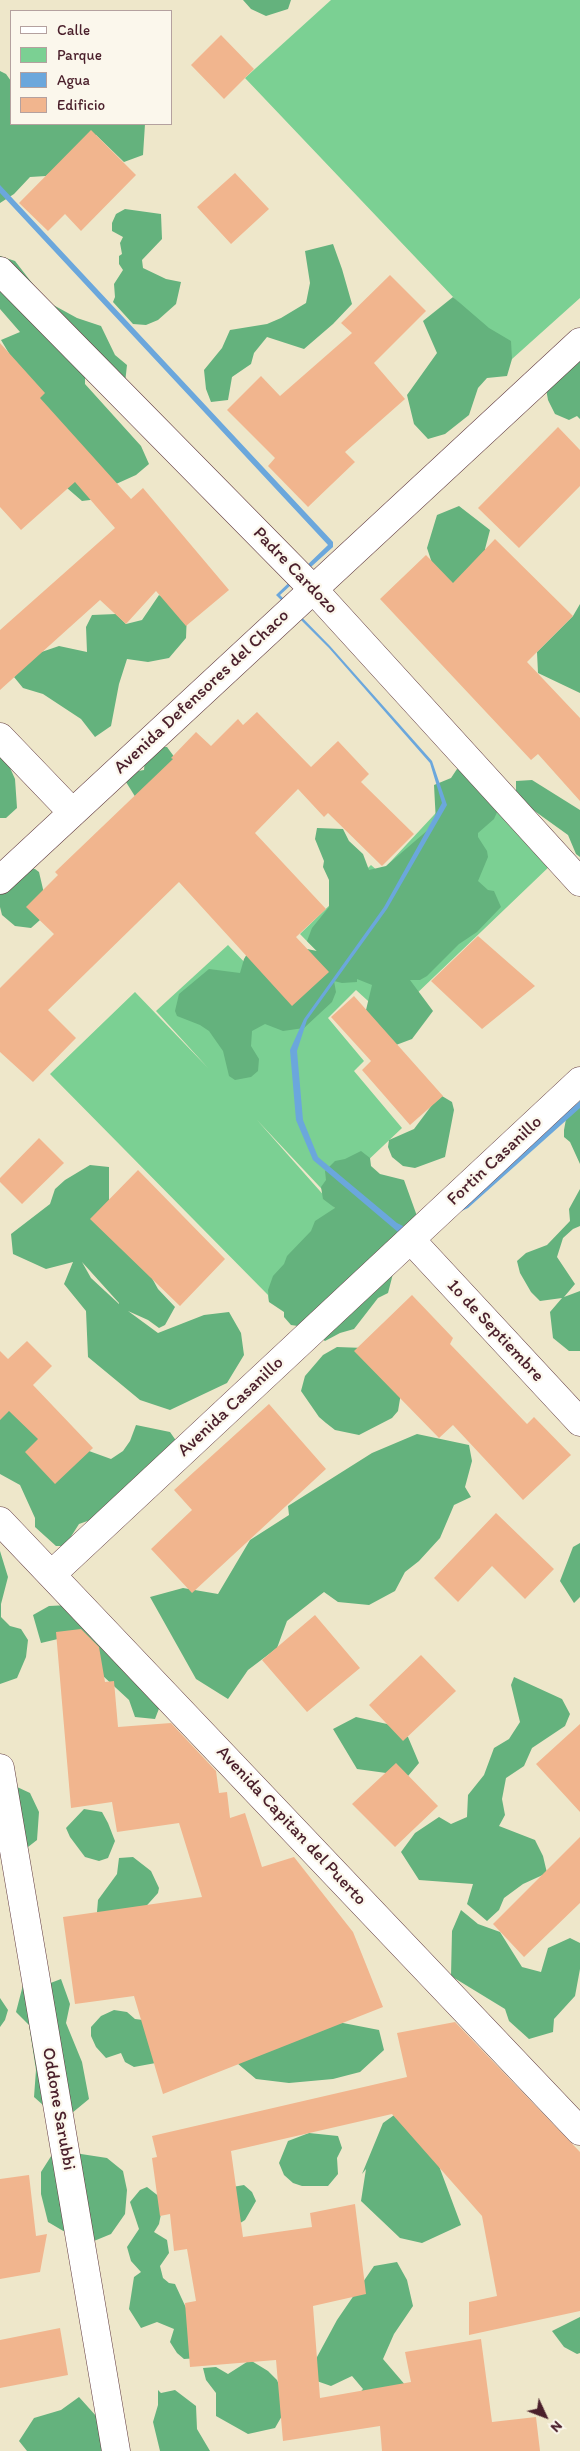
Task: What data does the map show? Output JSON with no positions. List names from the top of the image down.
{
  "streets": {
    "street": [
      "Padre Cardozo",
      "Avenida Defensores del Chaco",
      "Fortin Casanillo",
      "1o de Septiembre",
      "Avenida Casanillo",
      "Avenida Capitan del Puerto",
      "Oddone Sarubbi"
    ]
  },
  "crossings": [
    ["Padre Cardozo", "Avenida Defensores del Chaco"],
    ["Fortin Casanillo", "1o de Septiembre"],
    ["Fortin Casanillo", "Avenida Casanillo"],
    ["1o de Septiembre", "Avenida Casanillo"],
    ["Avenida Casanillo", "Avenida Capitan del Puerto"]
  ],
  "legend": [
    "Calle",
    "Parque",
    "Agua",
    "Edificio"
  ],
  "north": "bottom right"
}
